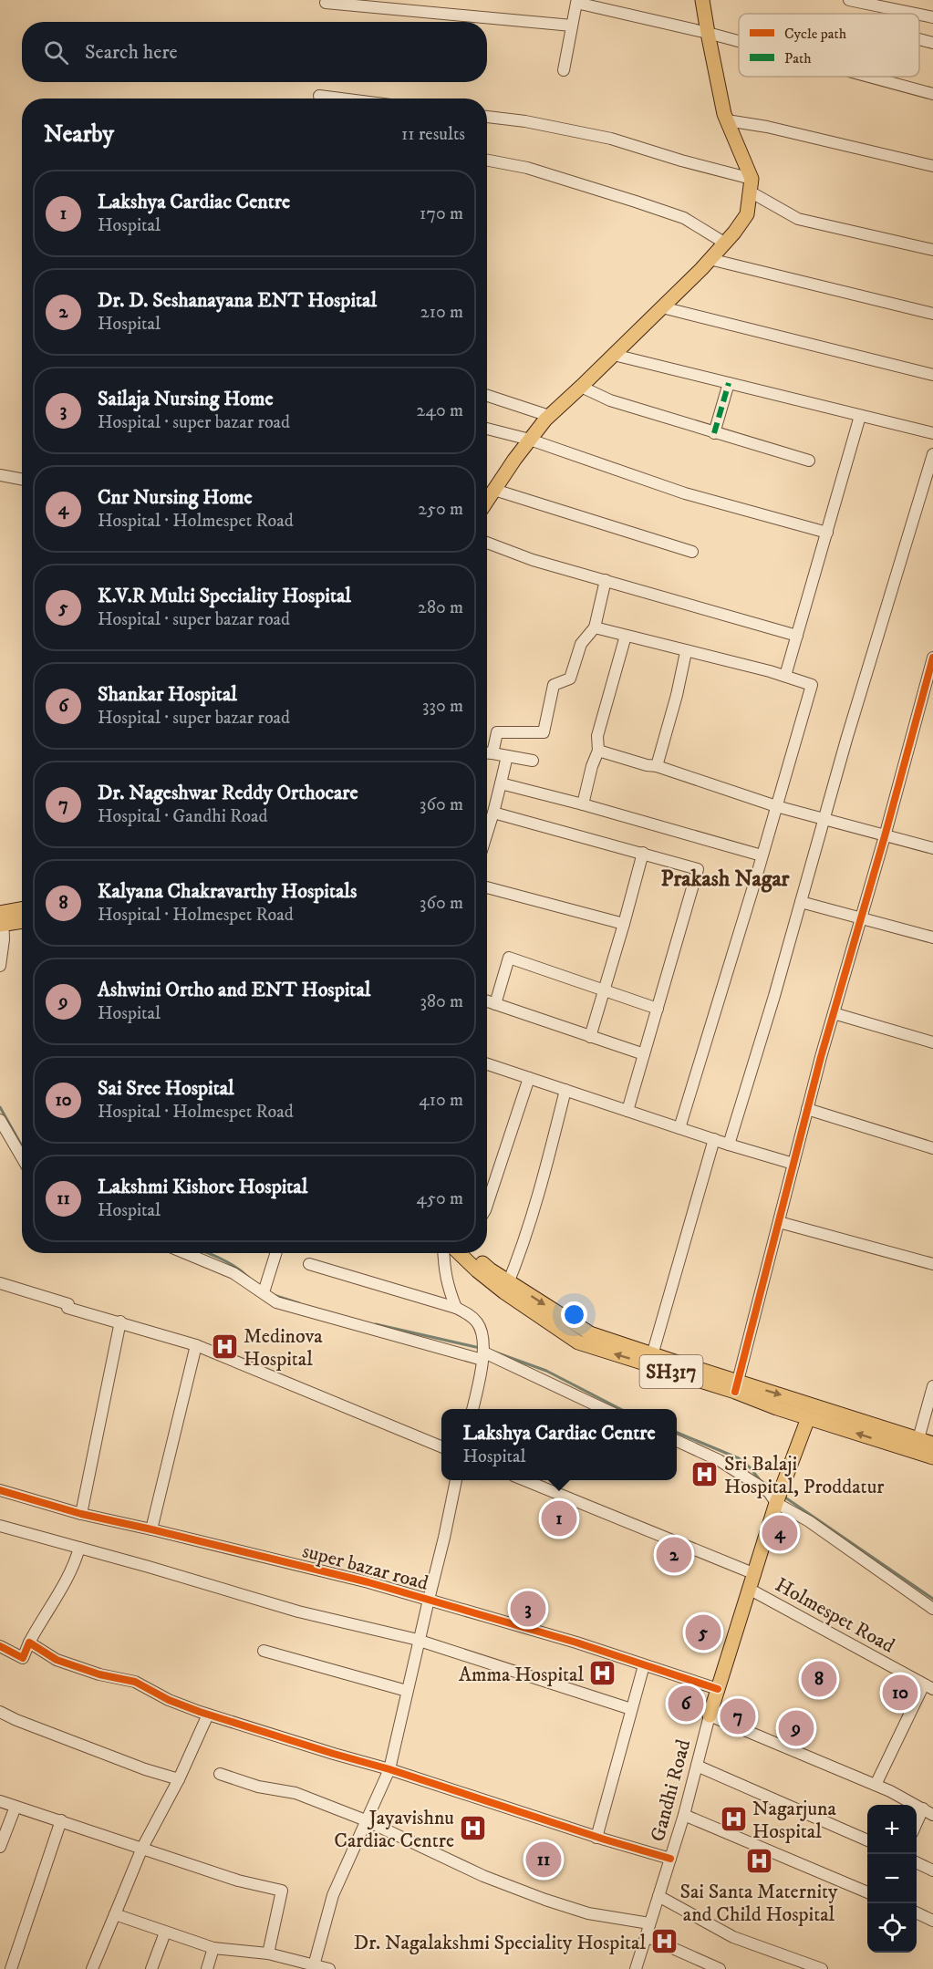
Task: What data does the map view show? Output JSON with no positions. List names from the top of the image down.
{
  "streets": {
    "main road": ["SH317"],
    "street": ["super bazar road", "Holmespet Road", "Gandhi Road"]
  },
  "districts": ["Prakash Nagar"],
  "places": {
    "hospital": [
      "Medinova Hospital",
      "Sri Balaji Hospital, Proddatur",
      "Amma Hospital",
      "Nagarjuna Hospital",
      "Jayavishnu Cardiac Centre",
      "Sai Santa Maternity and Child Hospital",
      "Dr. Nagalakshmi Speciality Hospital"
    ]
  },
  "legend": ["Cycle path", "Path"],
  "page": {
    "search": "Search here",
    "heading": ["Nearby", "11 results"],
    "list": [
      {
        "mark": "1",
        "name": "Lakshya Cardiac Centre",
        "note": "Hospital",
        "value": "170 m"
      },
      {
        "mark": "2",
        "name": "Dr. D. Seshanayana ENT Hospital",
        "note": "Hospital",
        "value": "210 m"
      },
      {
        "mark": "3",
        "name": "Sailaja Nursing Home",
        "note": "Hospital · super bazar road",
        "value": "240 m"
      },
      {
        "mark": "4",
        "name": "Cnr Nursing Home",
        "note": "Hospital · Holmespet Road",
        "value": "250 m"
      },
      {
        "mark": "5",
        "name": "K.V.R Multi Speciality Hospital",
        "note": "Hospital · super bazar road",
        "value": "280 m"
      },
      {
        "mark": "6",
        "name": "Shankar Hospital",
        "note": "Hospital · super bazar road",
        "value": "330 m"
      },
      {
        "mark": "7",
        "name": "Dr. Nageshwar Reddy Orthocare",
        "note": "Hospital · Gandhi Road",
        "value": "360 m"
      },
      {
        "mark": "8",
        "name": "Kalyana Chakravarthy Hospitals",
        "note": "Hospital · Holmespet Road",
        "value": "360 m"
      },
      {
        "mark": "9",
        "name": "Ashwini Ortho and ENT Hospital",
        "note": "Hospital",
        "value": "380 m"
      },
      {
        "mark": "10",
        "name": "Sai Sree Hospital",
        "note": "Hospital · Holmespet Road",
        "value": "410 m"
      },
      {
        "mark": "11",
        "name": "Lakshmi Kishore Hospital",
        "note": "Hospital",
        "value": "450 m"
      }
    ],
    "popup": ["Lakshya Cardiac Centre", "Hospital"],
    "pins": [
      "1",
      "4",
      "2",
      "3",
      "5",
      "8",
      "10",
      "6",
      "7",
      "9",
      "11"
    ],
    "map_buttons": ["+", "−"]
  }
}
